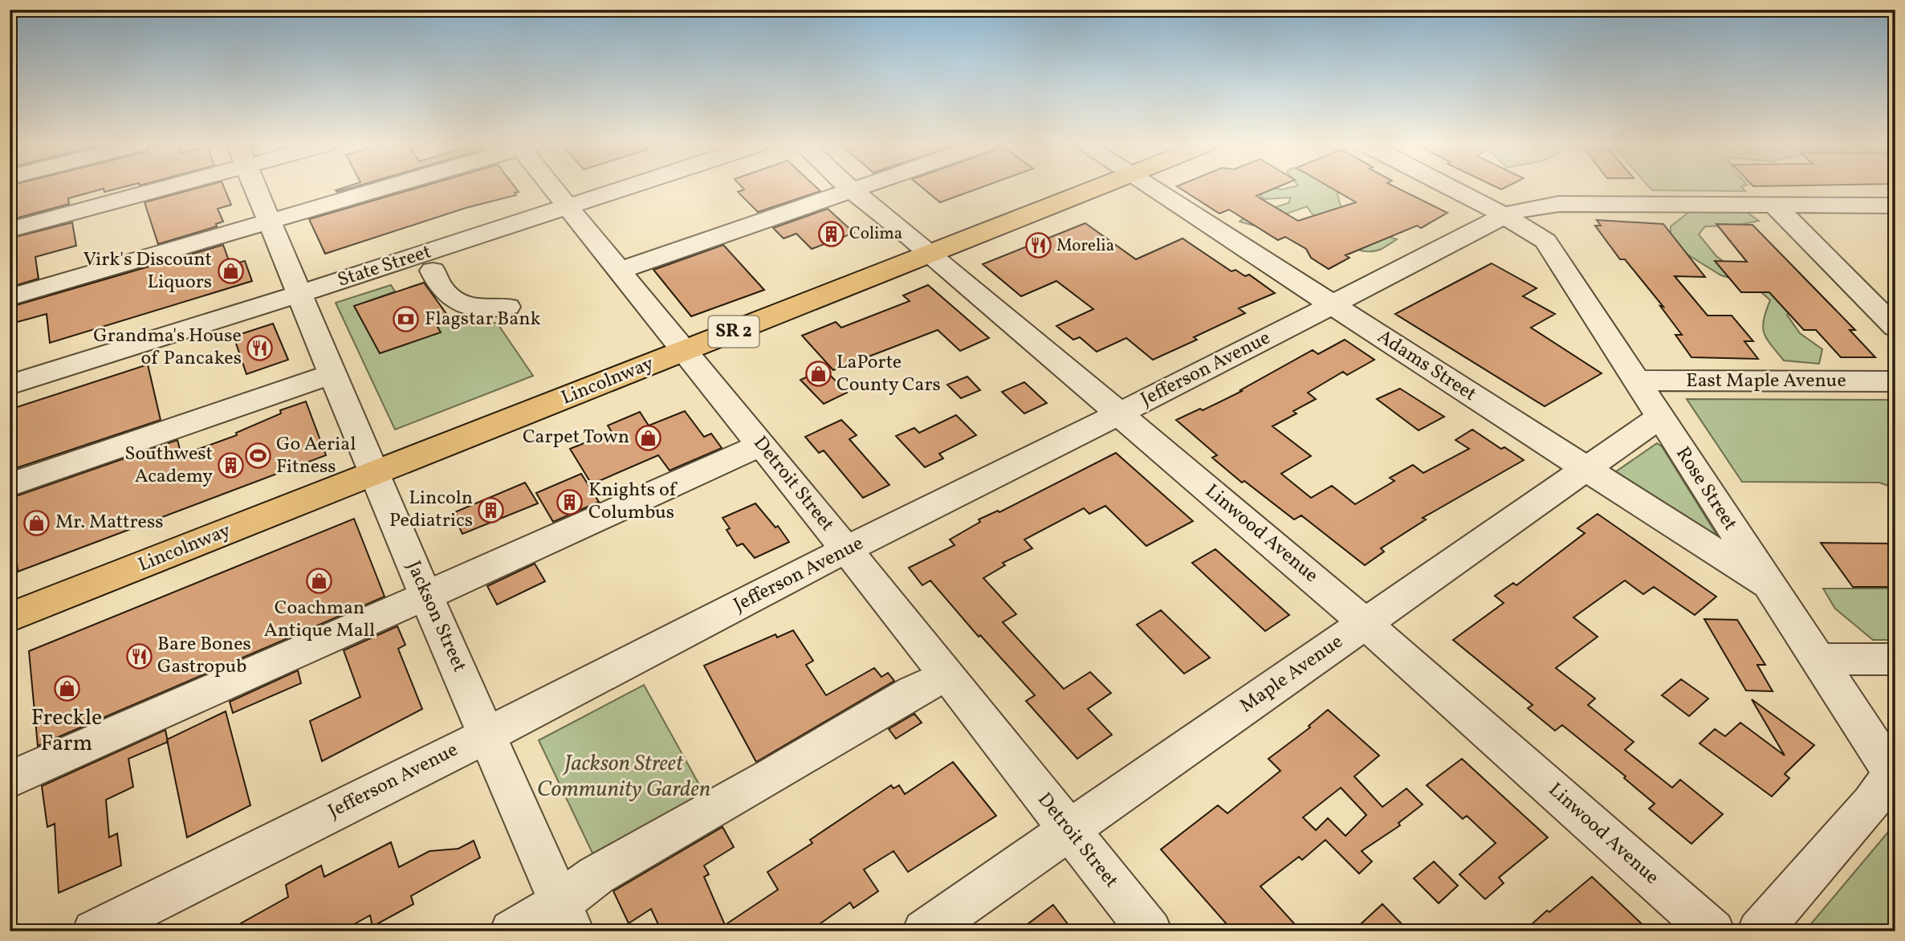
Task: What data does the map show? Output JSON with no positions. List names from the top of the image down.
{
  "streets": {
    "main road": ["SR 2", "Lincolnway"],
    "street": [
      "State Street",
      "Adams Street",
      "Jefferson Avenue",
      "East Maple Avenue",
      "Detroit Street",
      "Rose Street",
      "Linwood Avenue",
      "Jackson Street",
      "Maple Avenue"
    ]
  },
  "crossings": [
    ["State Street", "Detroit Street"],
    ["State Street", "Jackson Street"],
    ["Adams Street", "Jefferson Avenue"],
    ["Adams Street", "Rose Street"],
    ["Adams Street", "Maple Avenue"],
    ["Jefferson Avenue", "Detroit Street"],
    ["Jefferson Avenue", "Rose Street"],
    ["Jefferson Avenue", "Linwood Avenue"],
    ["Jefferson Avenue", "Jackson Street"],
    ["Lincolnway", "Detroit Street"],
    ["Lincolnway", "Linwood Avenue"],
    ["Lincolnway", "Jackson Street"],
    ["East Maple Avenue", "Rose Street"],
    ["Detroit Street", "Maple Avenue"],
    ["Rose Street", "Maple Avenue"],
    ["Linwood Avenue", "Maple Avenue"]
  ],
  "parks": ["Jackson Street Community Garden"],
  "places": {
    "building": [
      "Colima",
      "Southwest Academy",
      "Knights of Columbus",
      "Lincoln Pediatrics"
    ],
    "restaurant": ["Morelia", "Grandma's House of Pancakes", "Bare Bones Gastropub"],
    "shop": [
      "Virk's Discount Liquors",
      "LaPorte County Cars",
      "Carpet Town",
      "Mr. Mattress",
      "Coachman Antique Mall",
      "Freckle Farm"
    ],
    "bank": ["Flagstar Bank"],
    "sports": ["Go Aerial Fitness"]
  }
}
